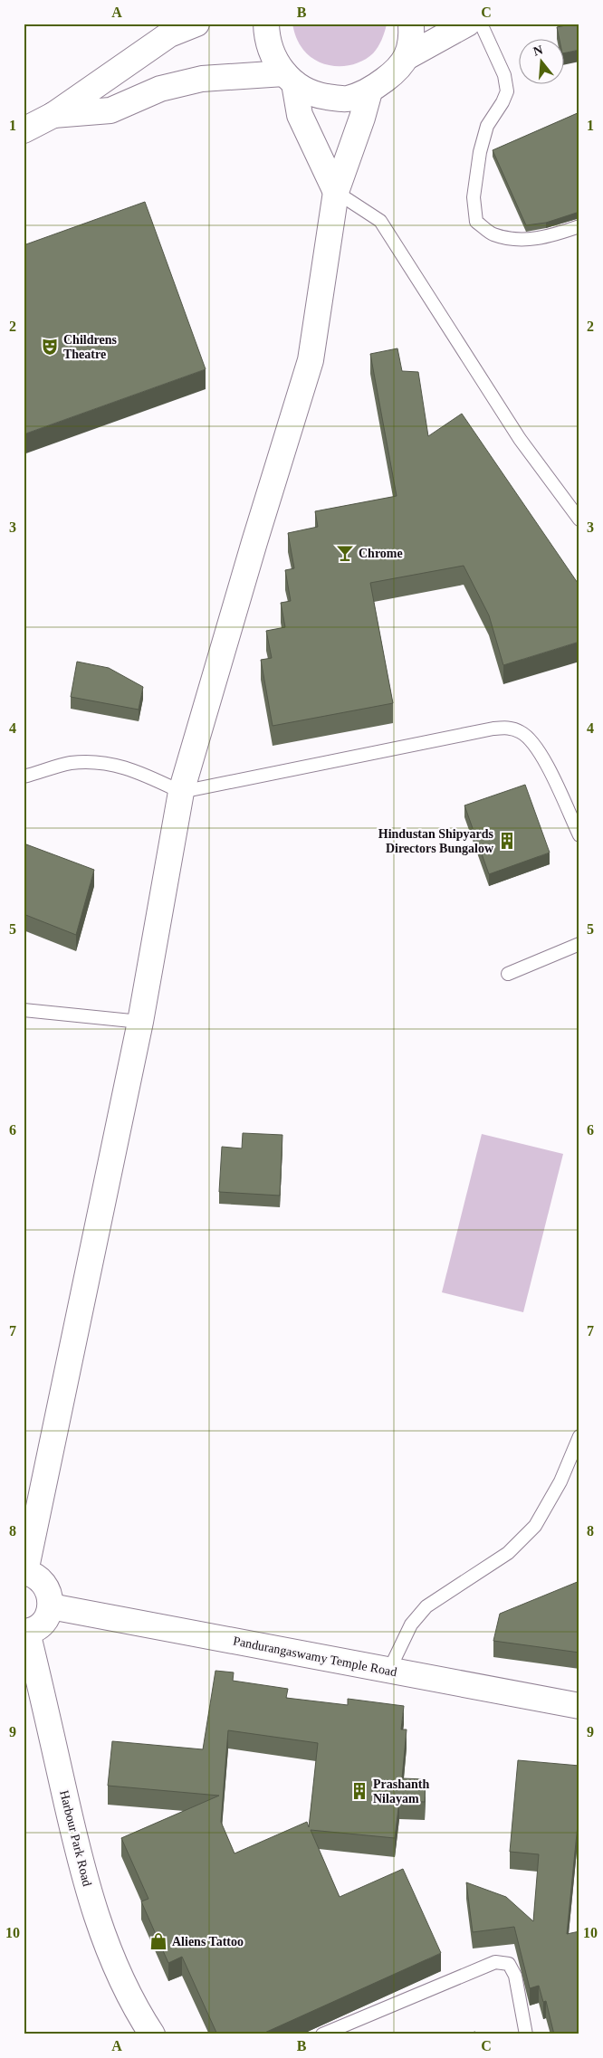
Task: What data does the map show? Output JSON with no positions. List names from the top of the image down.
{
  "streets": {
    "street": ["Pandurangaswamy Temple Road", "Harbour Park Road"]
  },
  "places": {
    "theatre": ["Childrens Theatre"],
    "bar": ["Chrome"],
    "building": ["Hindustan Shipyards Directors Bungalow", "Prashanth Nilayam"],
    "shop": ["Aliens Tattoo"]
  },
  "north": "top",
  "grid": {
    "columns": ["A", "B", "C"],
    "rows": [
      "1",
      "2",
      "3",
      "4",
      "5",
      "6",
      "7",
      "8",
      "9",
      "10"
    ]
  }
}
